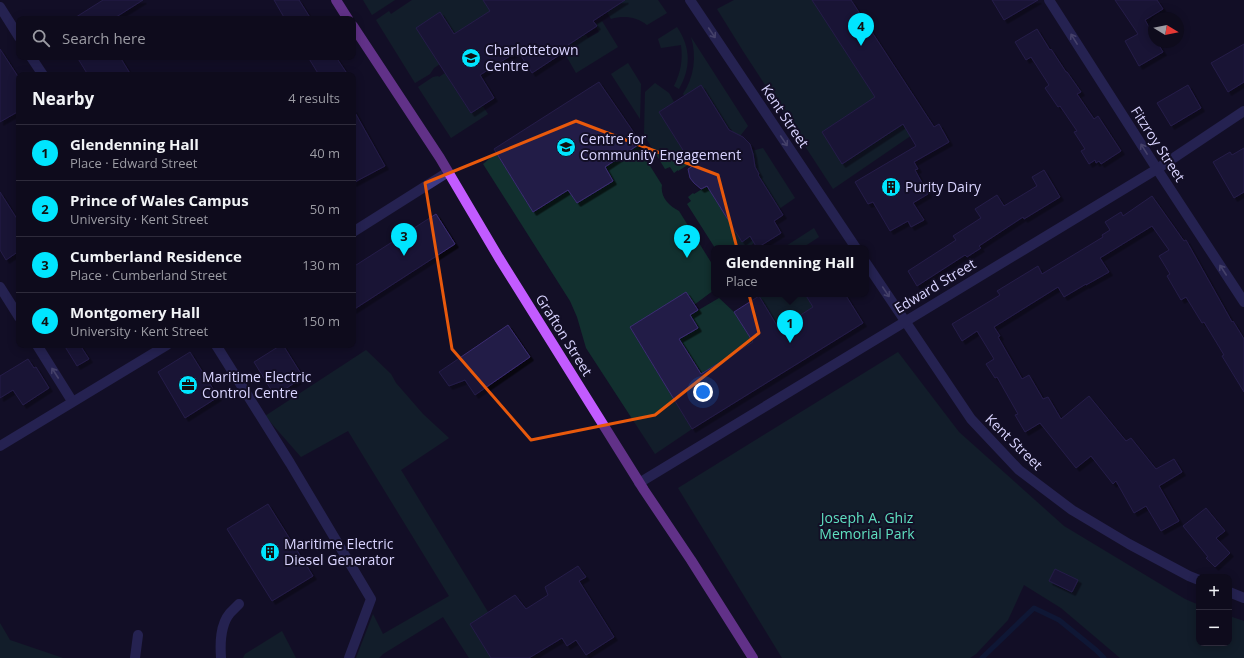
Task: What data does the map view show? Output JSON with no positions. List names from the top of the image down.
{
  "streets": {
    "main road": ["Grafton Street"],
    "street": ["Kent Street", "Fitzroy Street", "Edward Street"]
  },
  "crossings": [
    ["Kent Street", "Edward Street"],
    ["Fitzroy Street", "Edward Street"],
    ["Edward Street", "Grafton Street"]
  ],
  "one_way": ["Kent Street", "Fitzroy Street"],
  "parks": ["Joseph A. Ghiz Memorial Park"],
  "places": {
    "school or university": ["Charlottetown Centre", "Centre for Community Engagement"],
    "building": ["Purity Dairy", "Maritime Electric Diesel Generator"],
    "office": ["Maritime Electric Control Centre"]
  },
  "north": "right",
  "page": {
    "pins": [
      "4",
      "3",
      "2",
      "1"
    ],
    "search": "Search here",
    "heading": ["Nearby", "4 results"],
    "list": [
      {
        "mark": "1",
        "name": "Glendenning Hall",
        "note": "Place · Edward Street",
        "value": "40 m"
      },
      {
        "mark": "2",
        "name": "Prince of Wales Campus",
        "note": "University · Kent Street",
        "value": "50 m"
      },
      {
        "mark": "3",
        "name": "Cumberland Residence",
        "note": "Place · Cumberland Street",
        "value": "130 m"
      },
      {
        "mark": "4",
        "name": "Montgomery Hall",
        "note": "University · Kent Street",
        "value": "150 m"
      }
    ],
    "popup": ["Glendenning Hall", "Place"],
    "map_buttons": ["+", "−"]
  }
}
